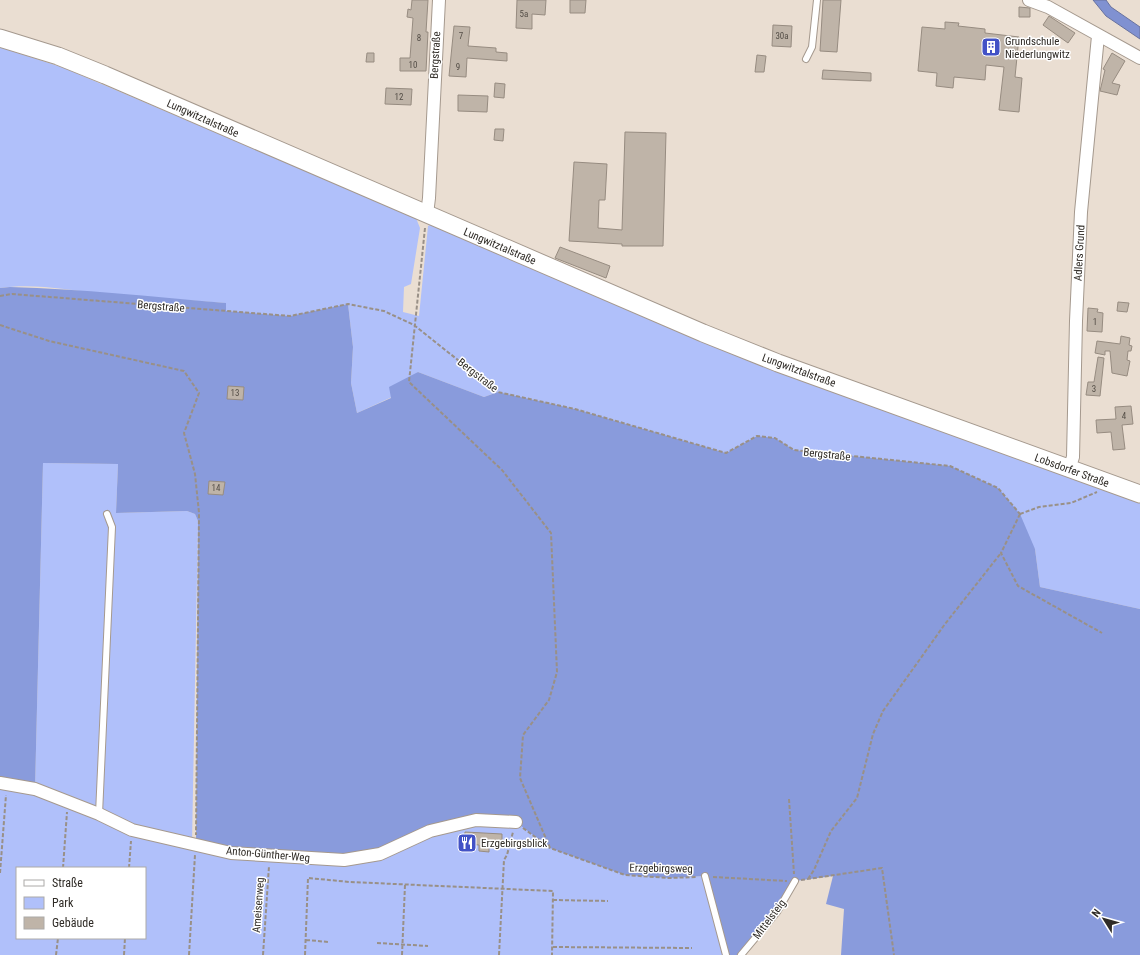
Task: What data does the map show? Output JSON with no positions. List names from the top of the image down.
{
  "streets": {
    "main road": ["Lungwitztalstraße", "Lobsdorfer Straße"],
    "street": ["Bergstraße", "Adlers Grund", "Anton-Günther-Weg"],
    "lane": ["Mittelsteig"],
    "path": ["Erzgebirgsweg", "Ameisenweg"]
  },
  "crossings": [
    ["Bergstraße", "Lungwitztalstraße"],
    ["Lungwitztalstraße", "Lobsdorfer Straße"],
    ["Adlers Grund", "Lobsdorfer Straße"],
    ["Anton-Günther-Weg", "Erzgebirgsweg"],
    ["Anton-Günther-Weg", "Ameisenweg"],
    ["Erzgebirgsweg", "Mittelsteig"]
  ],
  "places": {
    "building": ["Grundschule Niederlungwitz"],
    "restaurant": ["Erzgebirgsblick"]
  },
  "house_numbers": [
    "5a",
    "7",
    "30a",
    "8",
    "10",
    "9",
    "12",
    "1",
    "3",
    "13",
    "4",
    "14"
  ],
  "legend": ["Straße", "Park", "Gebäude"],
  "north": "top left"
}
